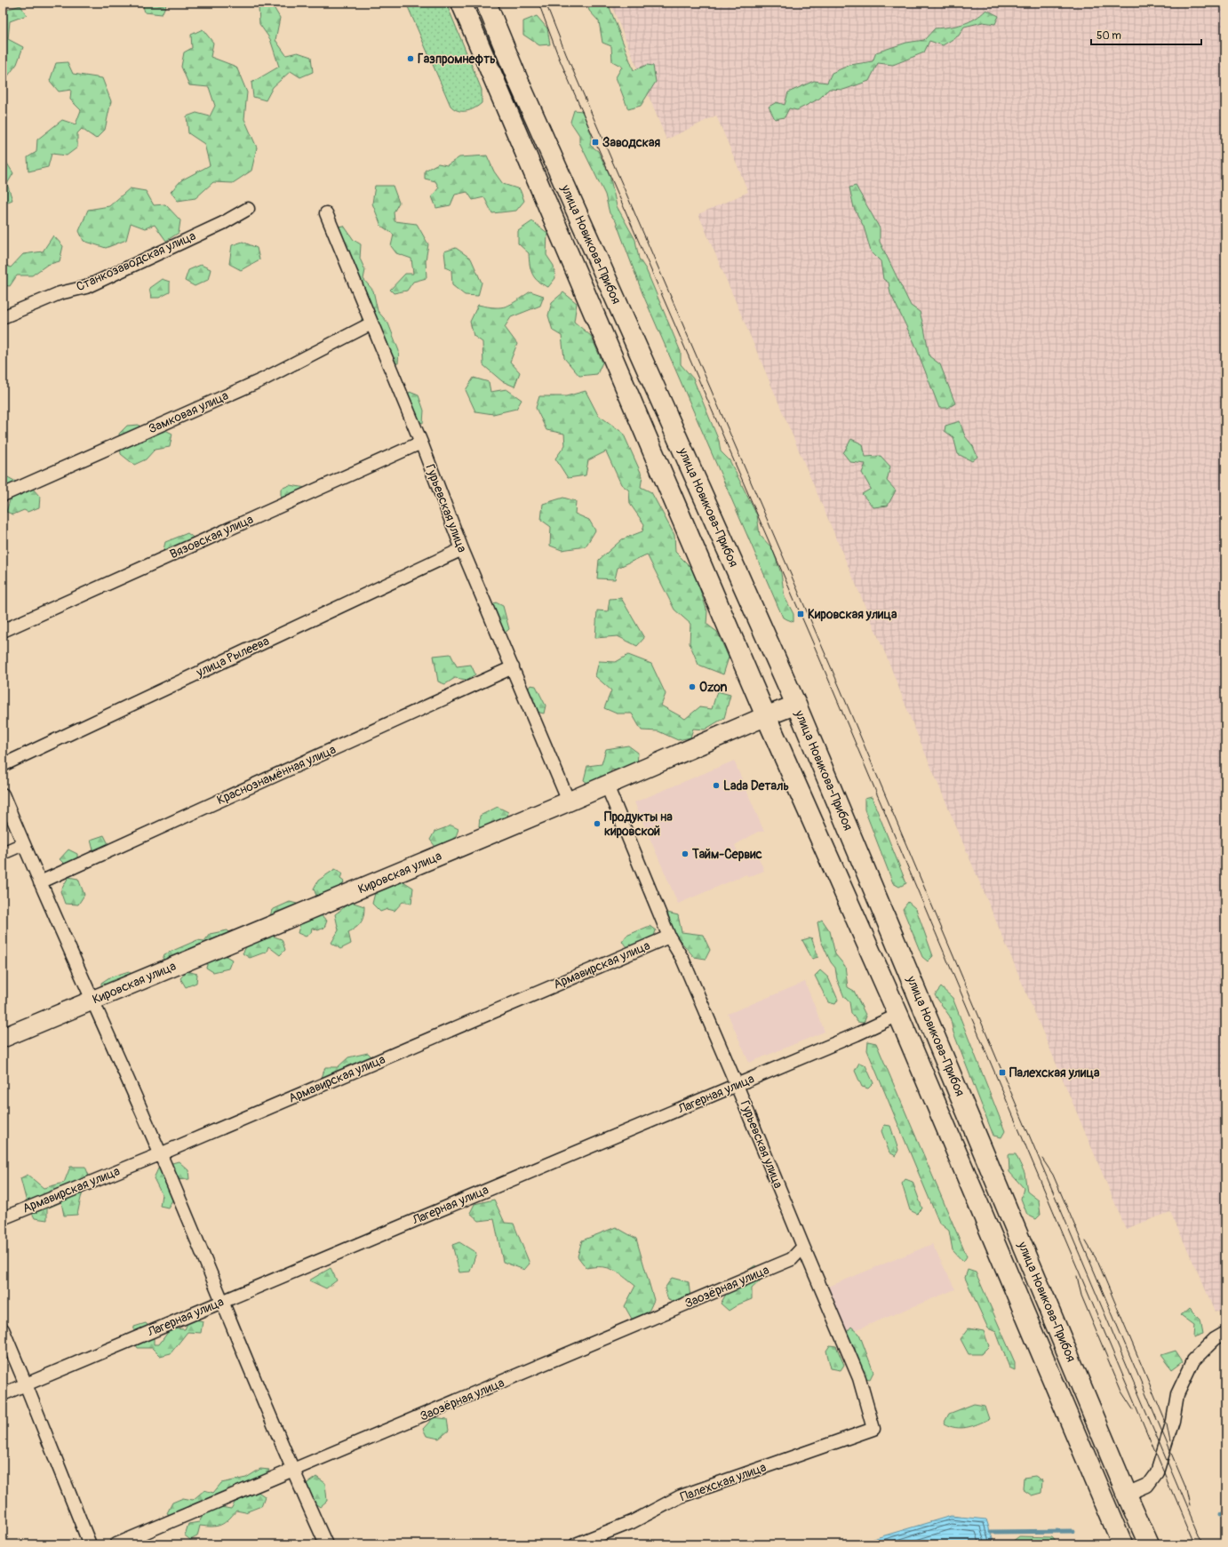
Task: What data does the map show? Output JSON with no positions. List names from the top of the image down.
{
  "streets": {
    "main road": ["улица Новикова-Прибоя"],
    "street": [
      "Станкозаводская улица",
      "Замковая улица",
      "Гурьевская улица",
      "Вязовская улица",
      "улица Рылеева",
      "Краснознамённая улица",
      "Кировская улица",
      "Армавирская улица",
      "Лагерная улица",
      "Заозёрная улица",
      "Палехская улица"
    ]
  },
  "crossings": [
    ["улица Новикова-Прибоя", "Кировская улица"],
    ["улица Новикова-Прибоя", "Лагерная улица"],
    ["Замковая улица", "Гурьевская улица"],
    ["Гурьевская улица", "Вязовская улица"],
    ["Гурьевская улица", "улица Рылеева"],
    ["Гурьевская улица", "Краснознамённая улица"],
    ["Гурьевская улица", "Кировская улица"],
    ["Гурьевская улица", "Армавирская улица"],
    ["Гурьевская улица", "Лагерная улица"],
    ["Гурьевская улица", "Заозёрная улица"],
    ["Гурьевская улица", "Палехская улица"]
  ],
  "places": {
    "other": [
      "Газпромнефть",
      "Ozon",
      "Lada Dеталь",
      "Продукты на кировской",
      "Тайм-Сервис"
    ],
    "transit": ["Заводская", "Кировская улица", "Палехская улица"]
  },
  "scale_bar": "50 m"
}
